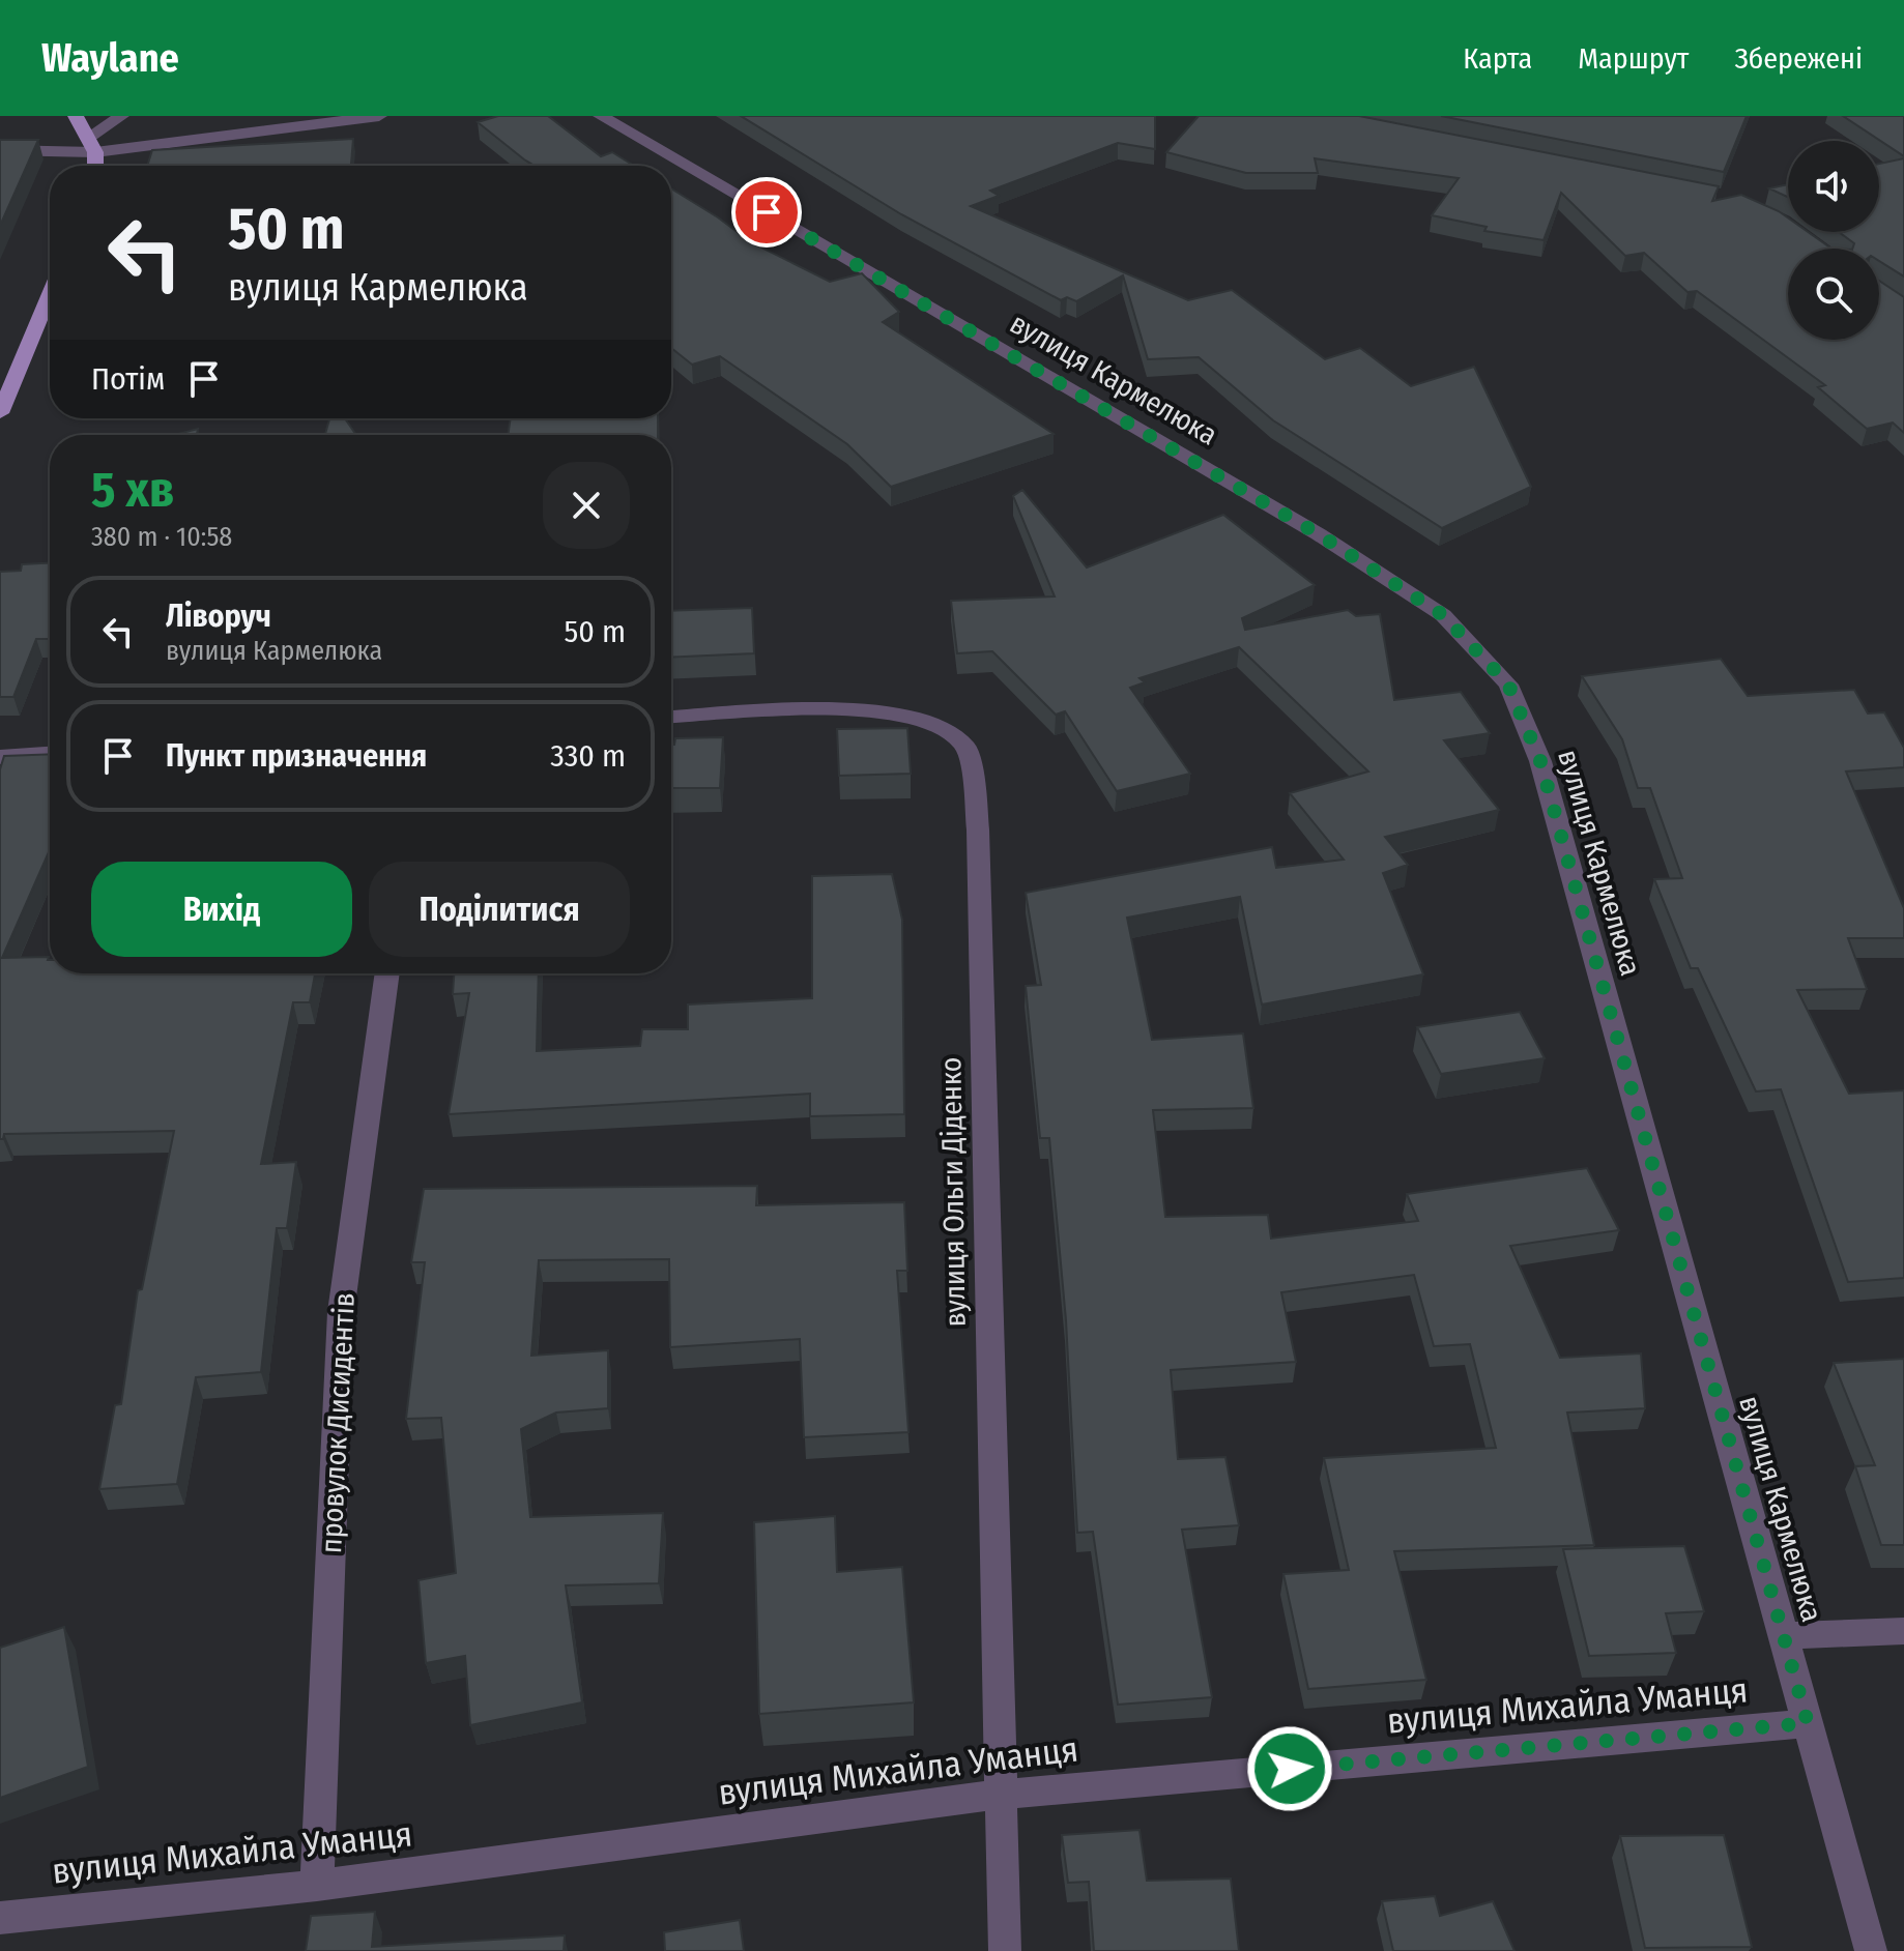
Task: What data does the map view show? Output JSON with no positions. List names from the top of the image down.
{
  "streets": {
    "street": [
      "вулиця Кармелюка",
      "вулиця Ольги Діденко",
      "провулок Дисидентів",
      "вулиця Михайла Уманця"
    ]
  },
  "crossings": [
    ["вулиця Кармелюка", "вулиця Михайла Уманця"],
    ["вулиця Ольги Діденко", "вулиця Михайла Уманця"],
    ["провулок Дисидентів", "вулиця Михайла Уманця"]
  ],
  "page": {
    "header": "Waylane",
    "nav": ["Карта", "Маршрут", "Збережені"],
    "turn": ["50 m", "вулиця Кармелюка"],
    "then": "Потім",
    "heading": ["5 хв", "380 m · 10:58"],
    "list": [
      {
        "name": "Ліворуч",
        "note": "вулиця Кармелюка",
        "value": "50 m"
      },
      {
        "name": "Пункт призначення",
        "value": "330 m"
      }
    ],
    "buttons": ["Вихід", "Поділитися"]
  }
}
